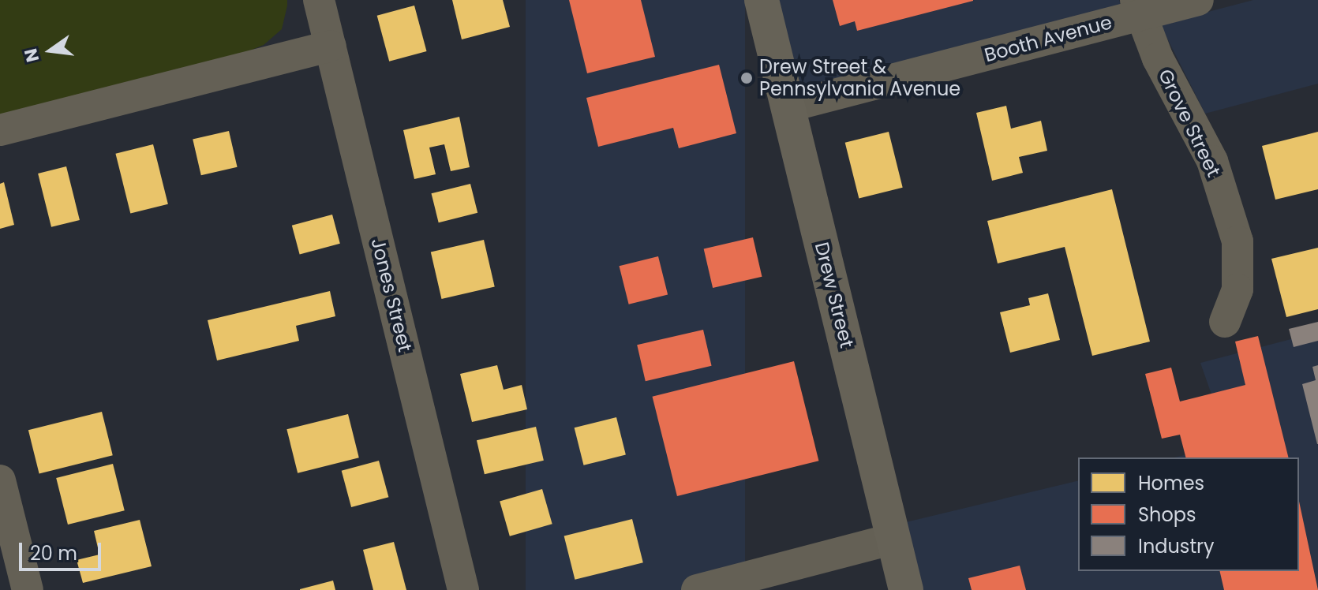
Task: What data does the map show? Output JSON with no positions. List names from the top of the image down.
{
  "streets": {
    "main road": ["Drew Street"],
    "street": ["Booth Avenue", "Grove Street", "Jones Street"]
  },
  "crossings": [
    ["Booth Avenue", "Grove Street"],
    ["Booth Avenue", "Drew Street"]
  ],
  "places": ["Drew Street & Pennsylvania Avenue"],
  "legend": ["Homes", "Shops", "Industry"],
  "scale_bar": "20 m",
  "north": "left"
}
